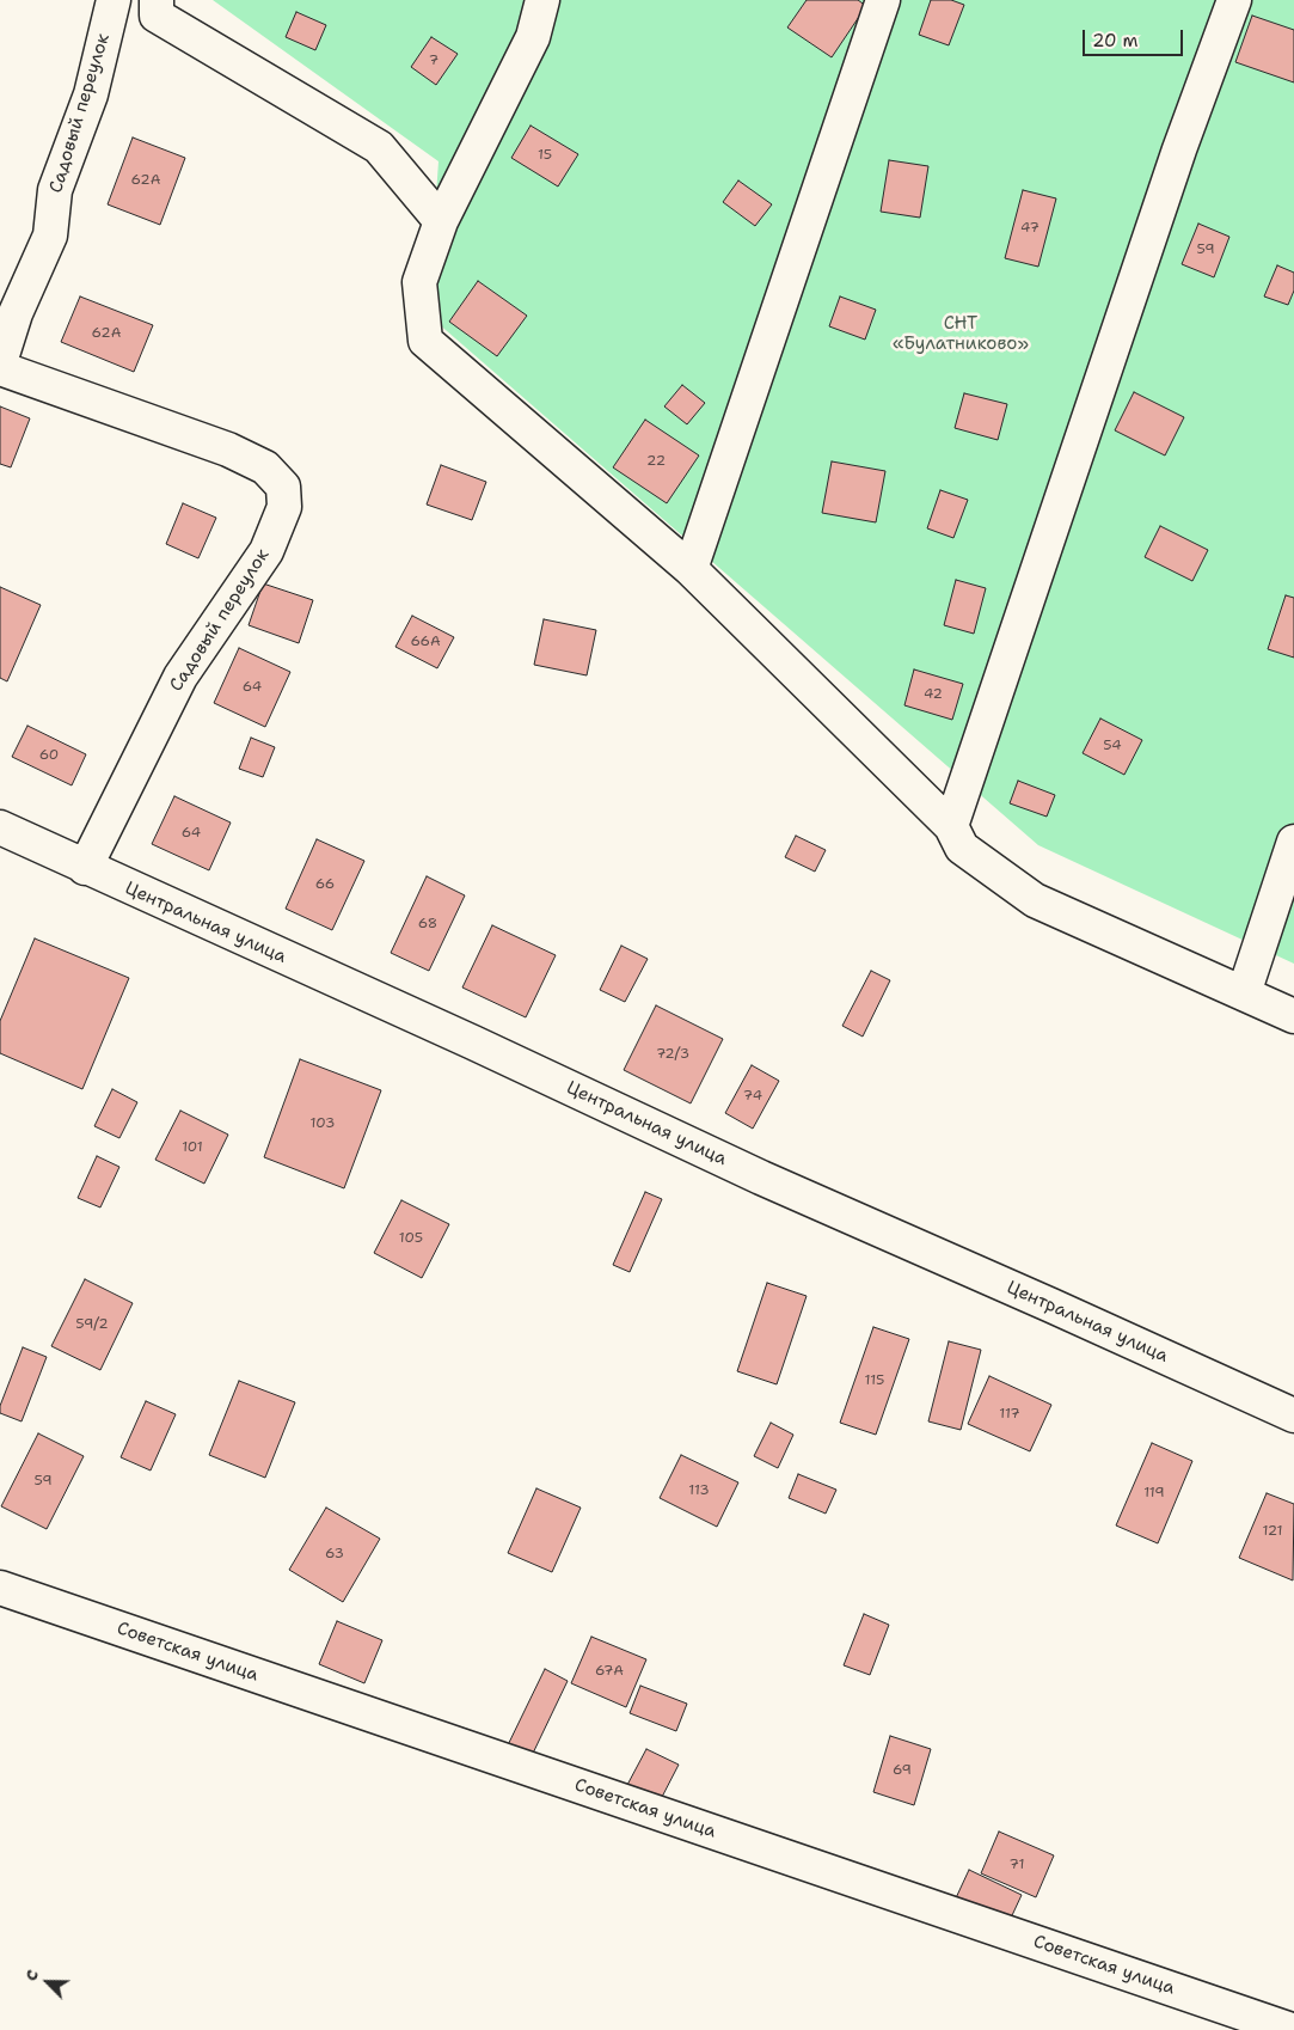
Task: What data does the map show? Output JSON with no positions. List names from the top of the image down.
{
  "streets": {
    "street": ["Садовый переулок", "Центральная улица", "Советская улица"]
  },
  "crossings": [
    ["Садовый переулок", "Центральная улица"]
  ],
  "parks": ["СНТ «Булатниково»"],
  "house_numbers": [
    "7",
    "15",
    "62А",
    "47",
    "59",
    "62А",
    "22",
    "66А",
    "64",
    "42",
    "54",
    "60",
    "64",
    "66",
    "68",
    "72/3",
    "74",
    "103",
    "101",
    "105",
    "59/2",
    "115",
    "117",
    "59",
    "113",
    "119",
    "121",
    "63",
    "67А",
    "69",
    "71"
  ],
  "scale_bar": "20 m",
  "north": "top left"
}
